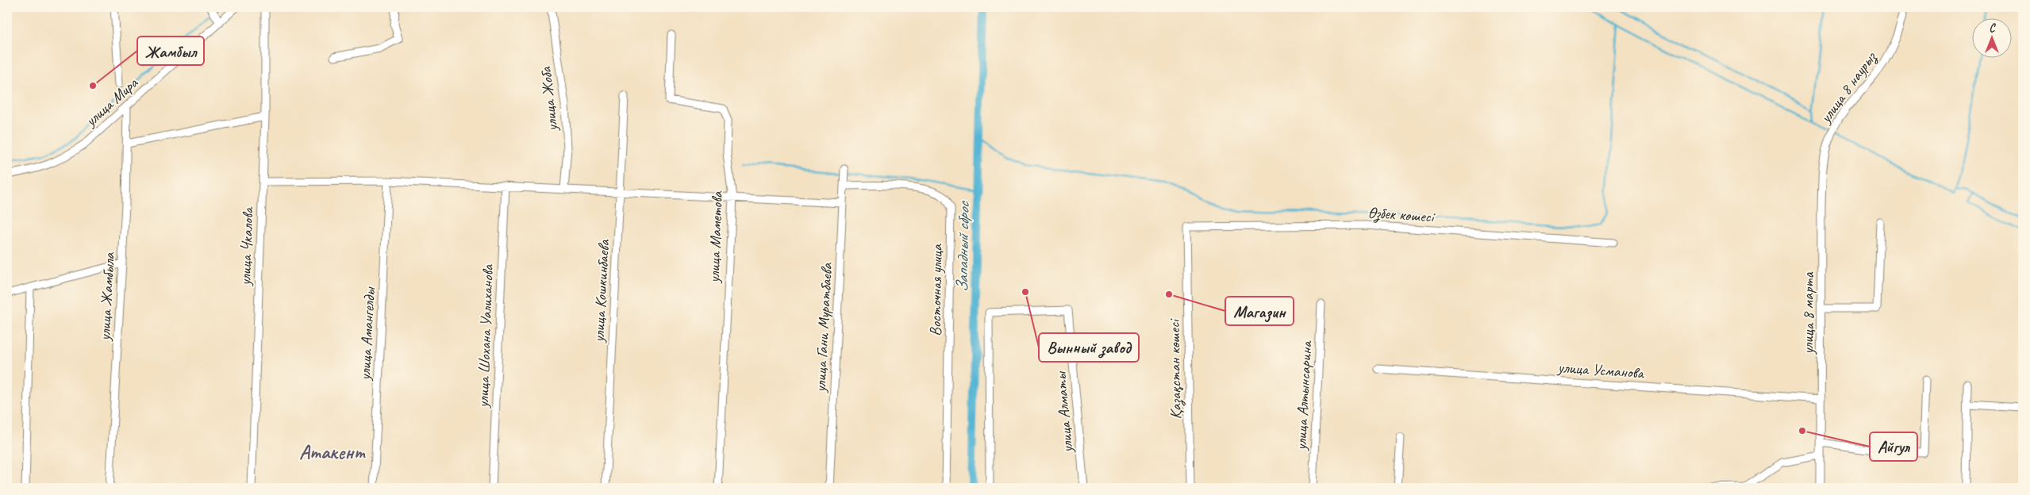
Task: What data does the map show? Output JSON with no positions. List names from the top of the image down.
{
  "streets": {
    "street": [
      "улица 8 наурыз",
      "улица Жоба",
      "улица Мира",
      "Өзбек көшесі",
      "улица Маметова",
      "улица Чкалова",
      "Восточная улица",
      "улица Кошкинбаева",
      "улица Жамбыла",
      "улица 8 марта",
      "улица Гани Муратбаева",
      "улица Амангелды",
      "улица Шохана Уалиханова",
      "Қазақстан көшесі",
      "улица Усманова",
      "улица Алтынсарина",
      "улица Алматы"
    ]
  },
  "crossings": [
    ["улица 8 наурыз", "улица 8 марта"],
    ["улица Мира", "улица Жамбыла"],
    ["Өзбек көшесі", "Қазақстан көшесі"],
    ["Восточная улица", "улица Гани Муратбаева"],
    ["улица 8 марта", "улица Усманова"]
  ],
  "districts": ["Атакент"],
  "water": ["Западный сброс"],
  "places": [
    "Жамбыл",
    "Вынный завод",
    "Магазин",
    "Айгул"
  ],
  "north": "top"
}
